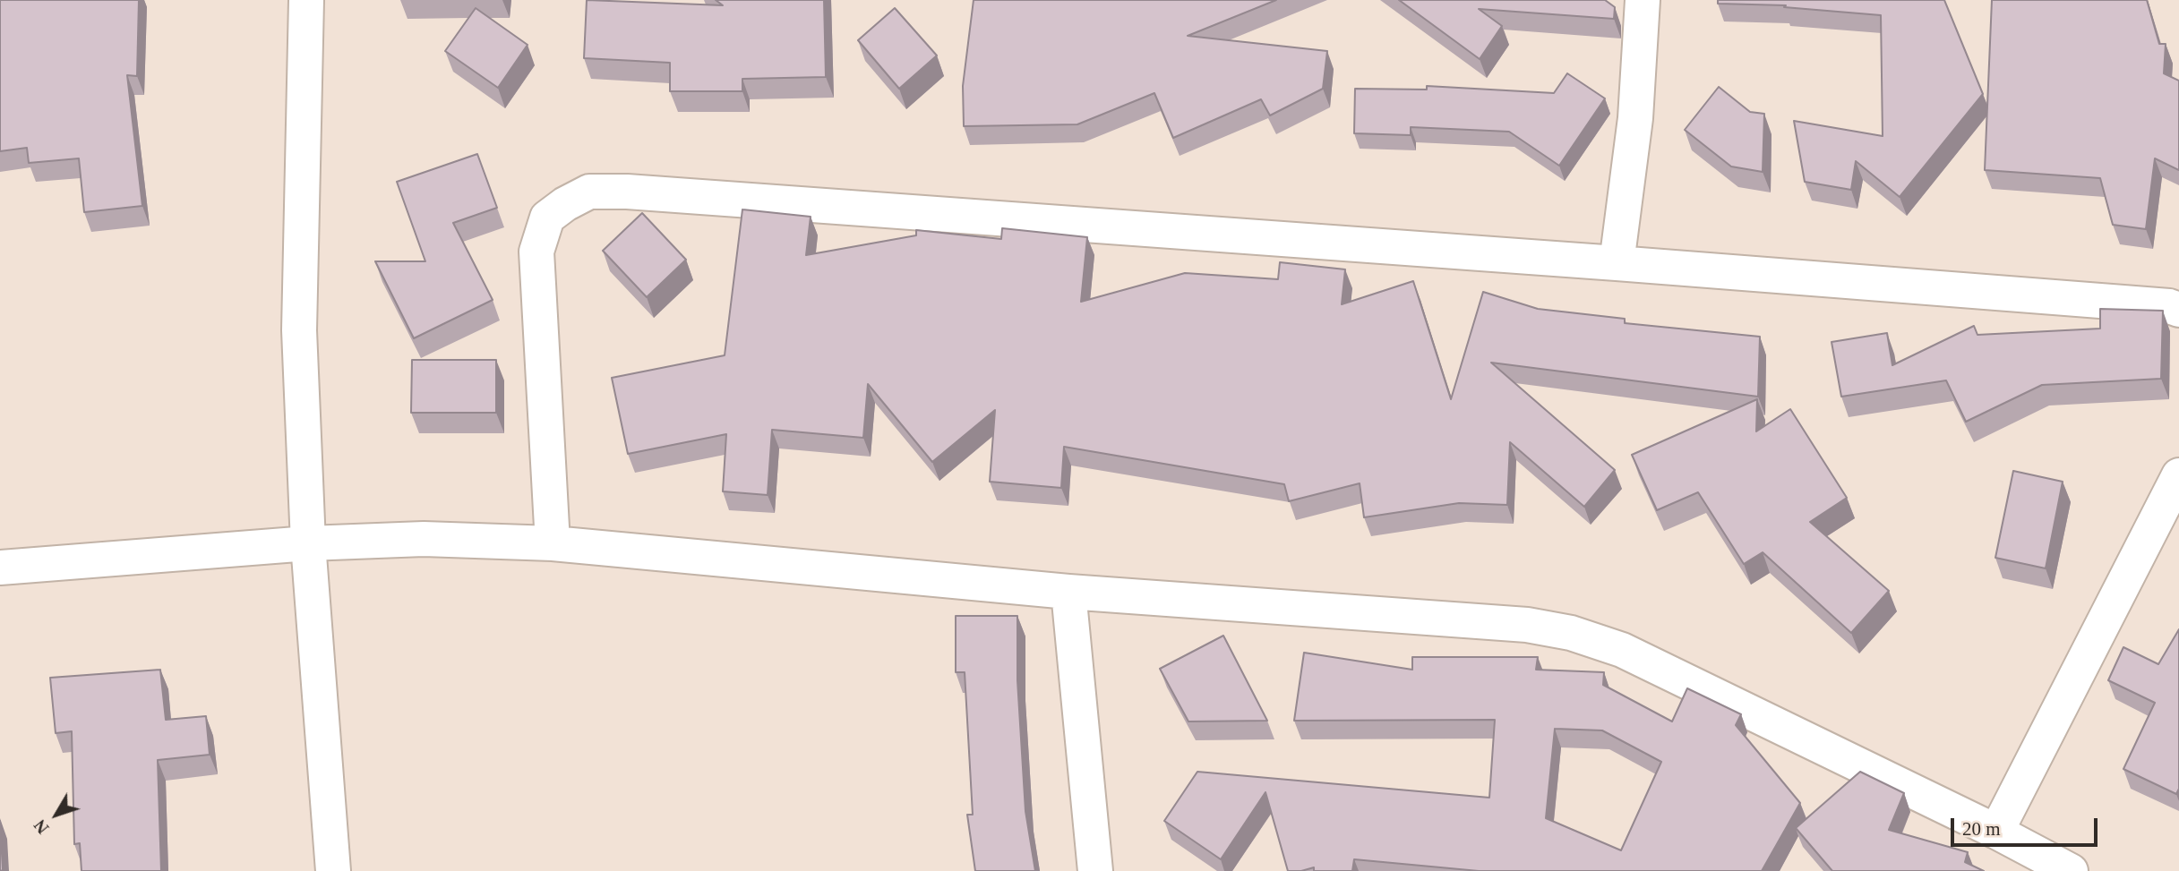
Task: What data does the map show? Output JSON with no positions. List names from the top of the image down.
{
  "scale_bar": "20 m",
  "north": "bottom left"
}
